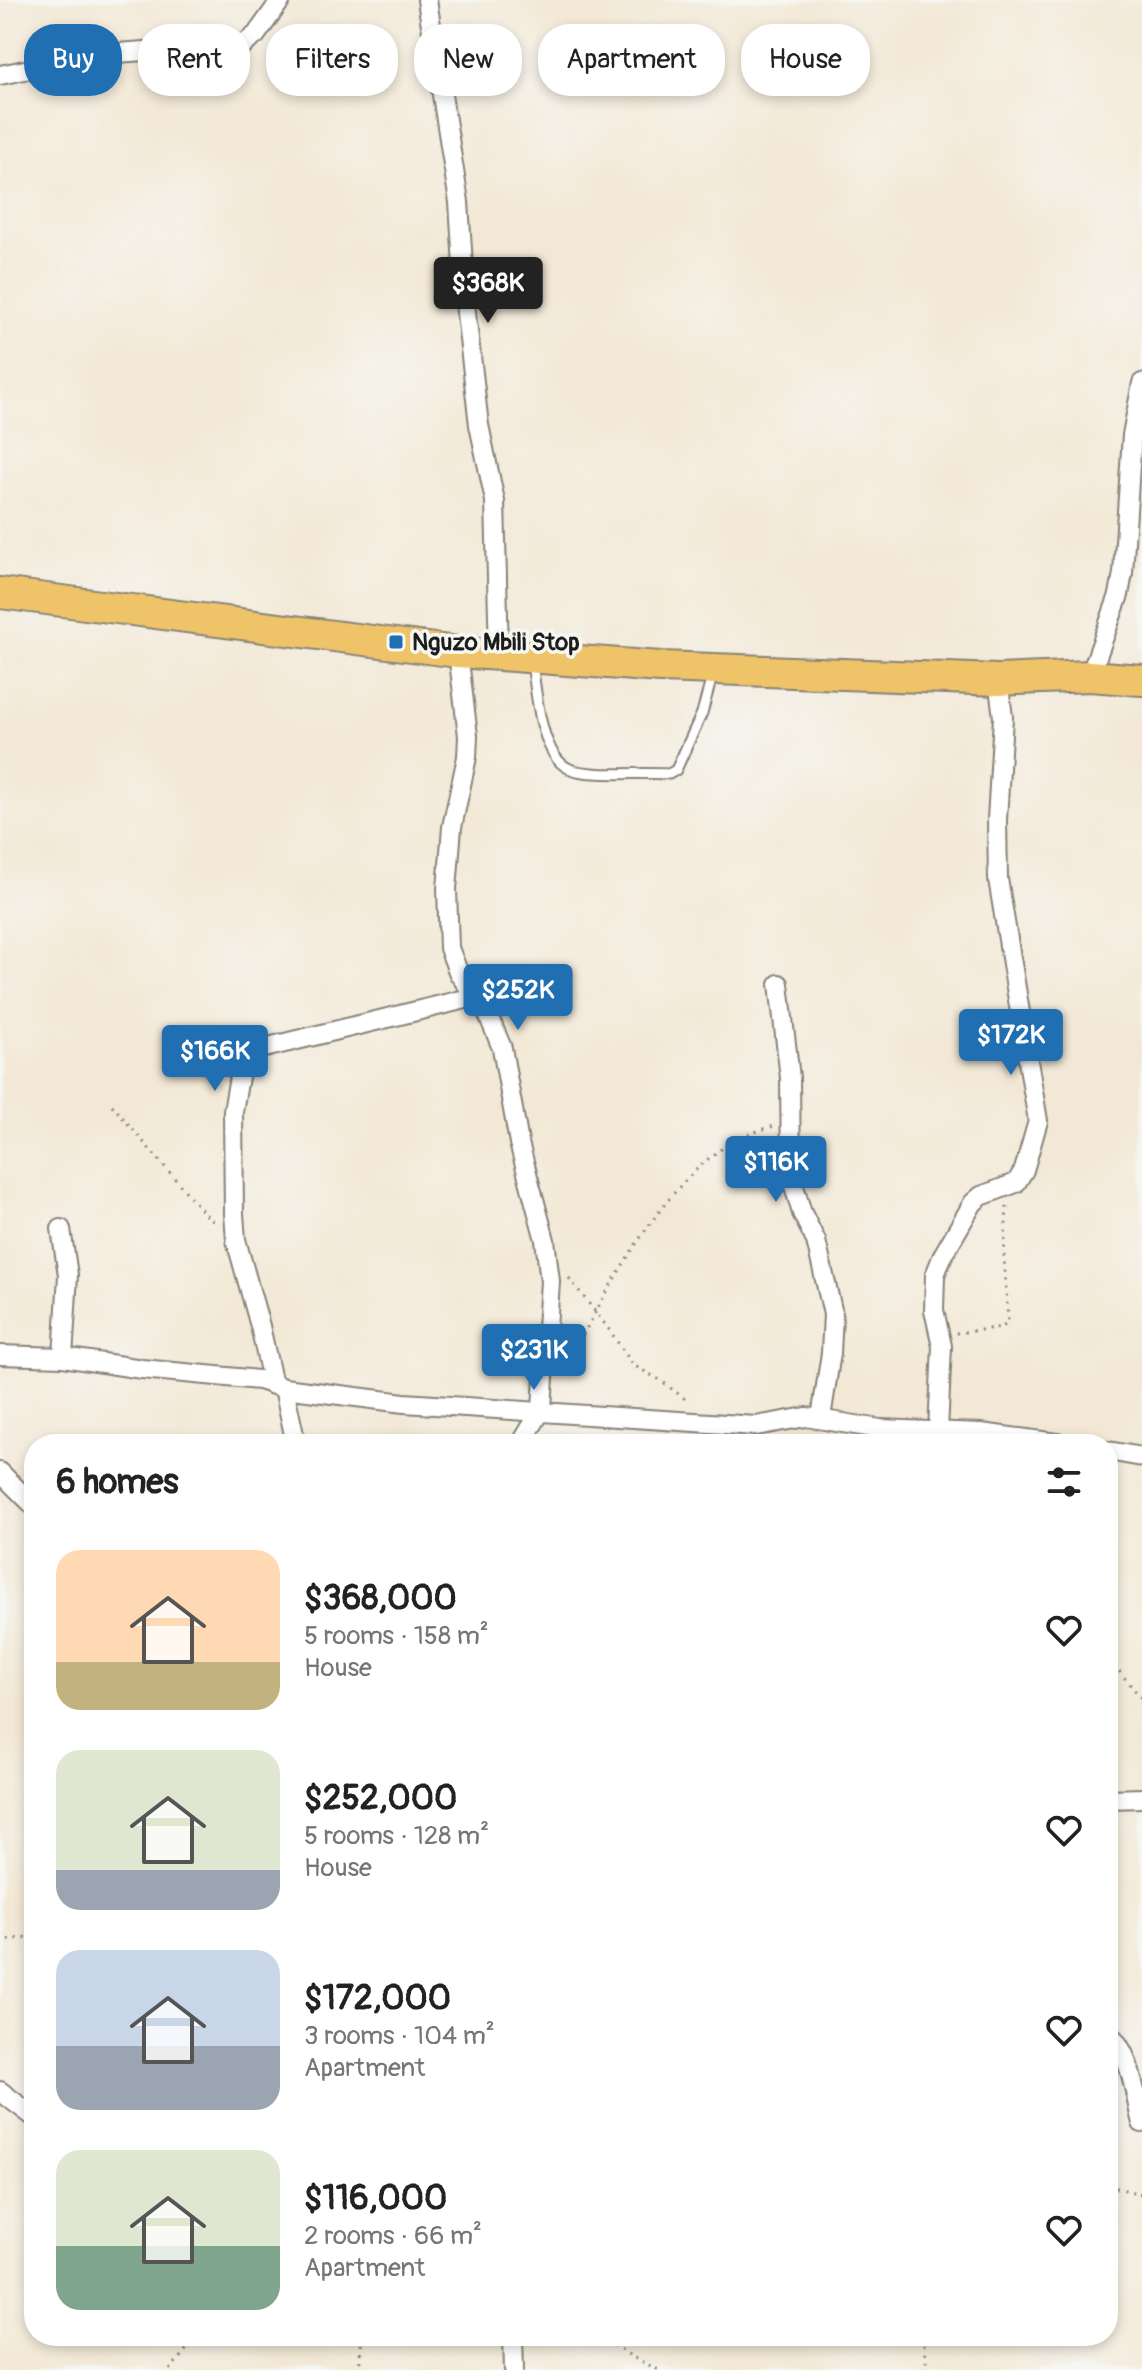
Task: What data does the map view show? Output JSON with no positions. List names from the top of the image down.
{
  "places": {
    "transit": ["Nguzo Mbili Stop"]
  },
  "page": {
    "chip": [
      "Buy",
      "Rent",
      "Filters",
      "New",
      "Apartment",
      "House"
    ],
    "price": [
      "$368K",
      "$252K",
      "$172K",
      "$166K",
      "$116K",
      "$231K"
    ],
    "heading": "6 homes",
    "list": [
      {
        "name": "$368,000",
        "note": "5 rooms · 158 m² · House"
      },
      {
        "name": "$252,000",
        "note": "5 rooms · 128 m² · House"
      },
      {
        "name": "$172,000",
        "note": "3 rooms · 104 m² · Apartment"
      },
      {
        "name": "$116,000",
        "note": "2 rooms · 66 m² · Apartment"
      }
    ]
  }
}
